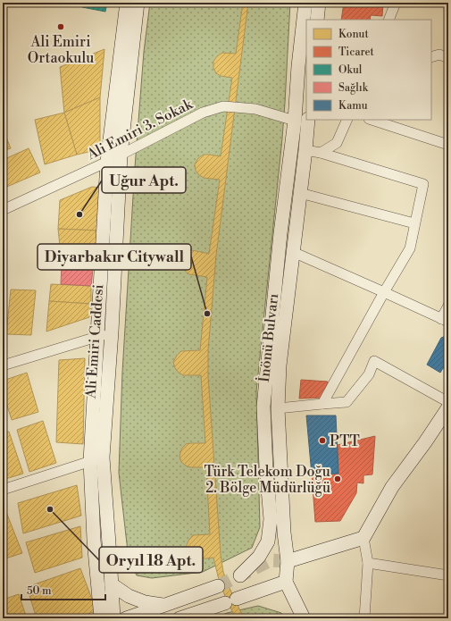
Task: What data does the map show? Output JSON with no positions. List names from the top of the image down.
{
  "streets": {
    "main road": ["İnönü Bulvarı", "Ali Emiri Caddesi"],
    "street": ["Ali Emiri 3. Sokak"]
  },
  "crossings": [
    ["Ali Emiri 3. Sokak", "Ali Emiri Caddesi"]
  ],
  "places": [
    "Ali Emiri Ortaokulu",
    "Uğur Apt.",
    "Diyarbakır Citywall",
    "PTT",
    "Türk Telekom Doğu 2. Bölge Müdürlüğü",
    "Oryıl 18 Apt."
  ],
  "legend": [
    "Konut",
    "Ticaret",
    "Okul",
    "Sağlık",
    "Kamu"
  ],
  "scale_bar": "50 m"
}
